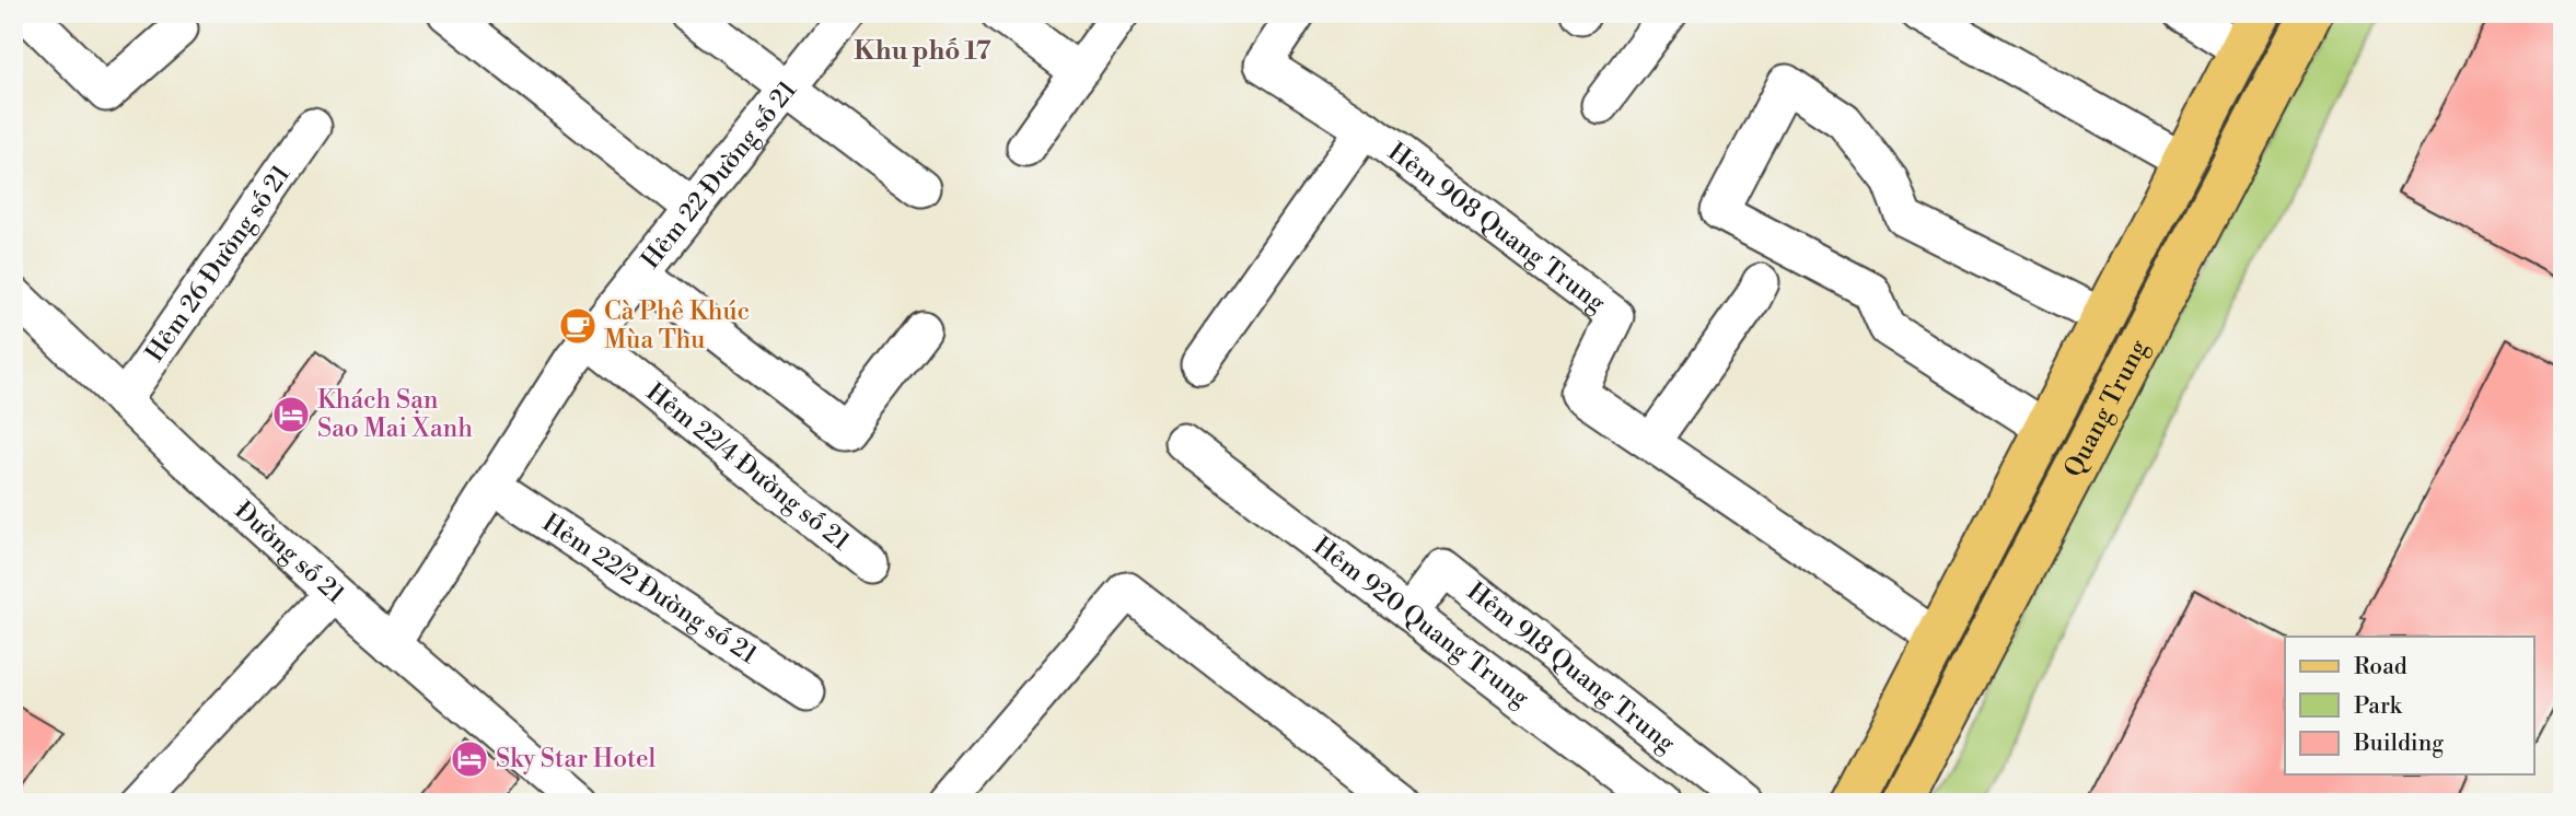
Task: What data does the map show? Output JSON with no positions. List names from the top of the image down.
{
  "streets": {
    "main road": ["Quang Trung"],
    "street": [
      "Hẻm 22 Đường số 21",
      "Hẻm 908 Quang Trung",
      "Hẻm 26 Đường số 21",
      "Hẻm 22/4 Đường số 21",
      "Đường số 21",
      "Hẻm 22/2 Đường số 21",
      "Hẻm 920 Quang Trung",
      "Hẻm 918 Quang Trung"
    ]
  },
  "crossings": [
    ["Hẻm 22 Đường số 21", "Hẻm 22/4 Đường số 21"],
    ["Hẻm 22 Đường số 21", "Đường số 21"],
    ["Hẻm 22 Đường số 21", "Hẻm 22/2 Đường số 21"],
    ["Hẻm 908 Quang Trung", "Quang Trung"],
    ["Hẻm 26 Đường số 21", "Đường số 21"],
    ["Hẻm 920 Quang Trung", "Hẻm 918 Quang Trung"]
  ],
  "districts": ["Khu phố 17"],
  "places": {
    "cafe": ["Cà Phê Khúc Mùa Thu"],
    "hotel": ["Khách Sạn Sao Mai Xanh", "Sky Star Hotel"]
  },
  "legend": ["Road", "Park", "Building"]
}
